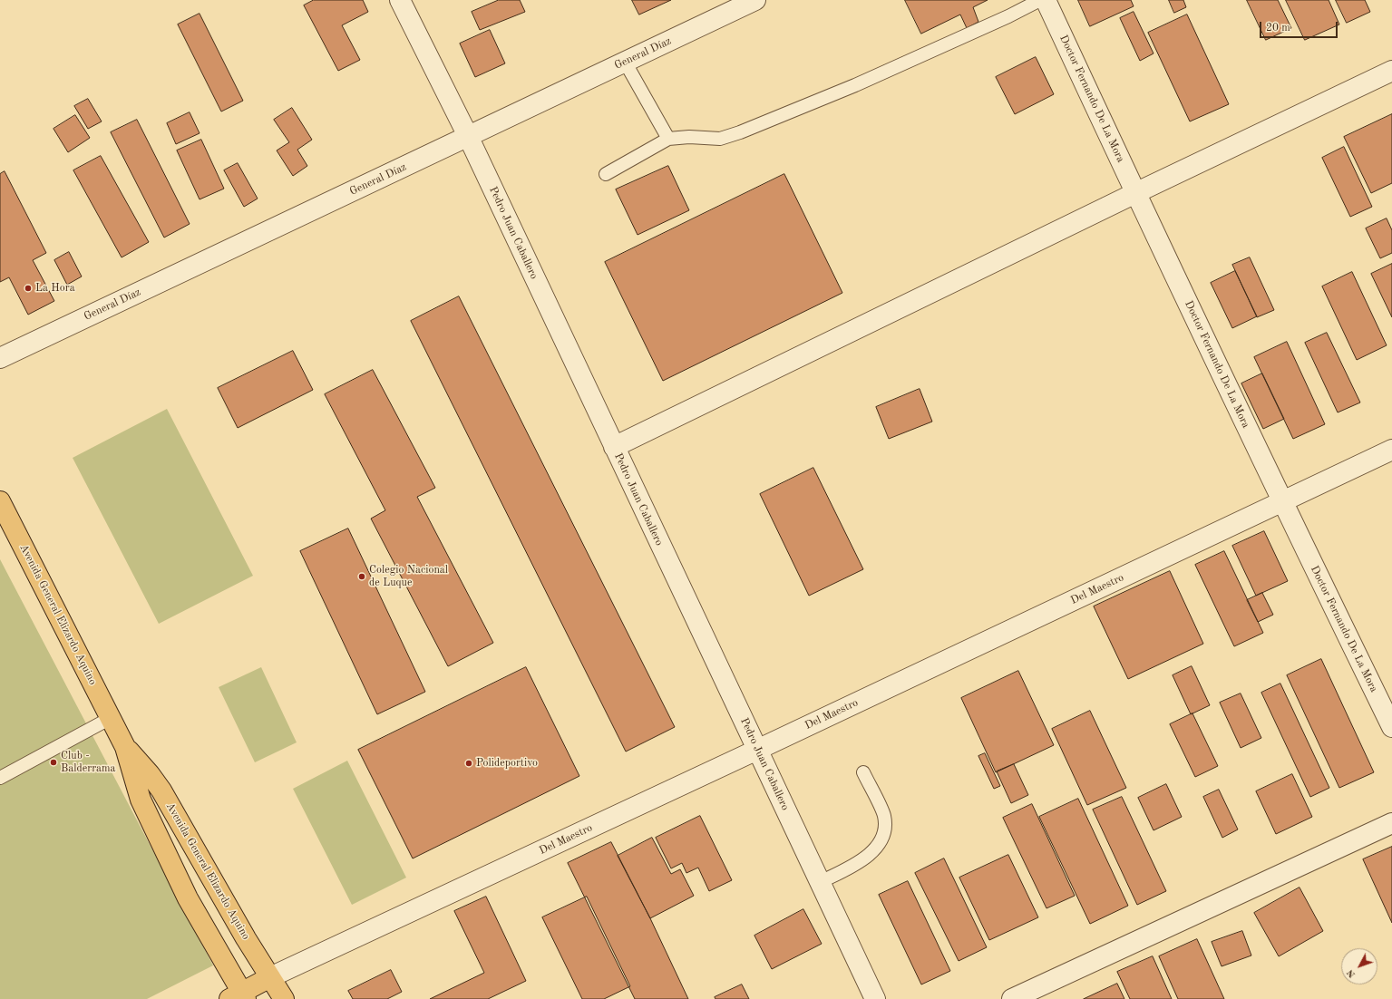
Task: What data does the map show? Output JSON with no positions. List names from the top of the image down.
{
  "streets": {
    "main road": ["Avenida General Elizardo Aquino"],
    "street": [
      "General Díaz",
      "Doctor Fernando De La Mora",
      "Pedro Juan Caballero",
      "Del Maestro"
    ]
  },
  "crossings": [
    ["General Díaz", "Pedro Juan Caballero"],
    ["Doctor Fernando De La Mora", "Del Maestro"],
    ["Pedro Juan Caballero", "Del Maestro"],
    ["Del Maestro", "Avenida General Elizardo Aquino"]
  ],
  "places": [
    "La Hora",
    "Colegio Nacional de Luque",
    "Club - Balderrama",
    "Polideportivo"
  ],
  "scale_bar": "20 m",
  "north": "bottom left"
}
